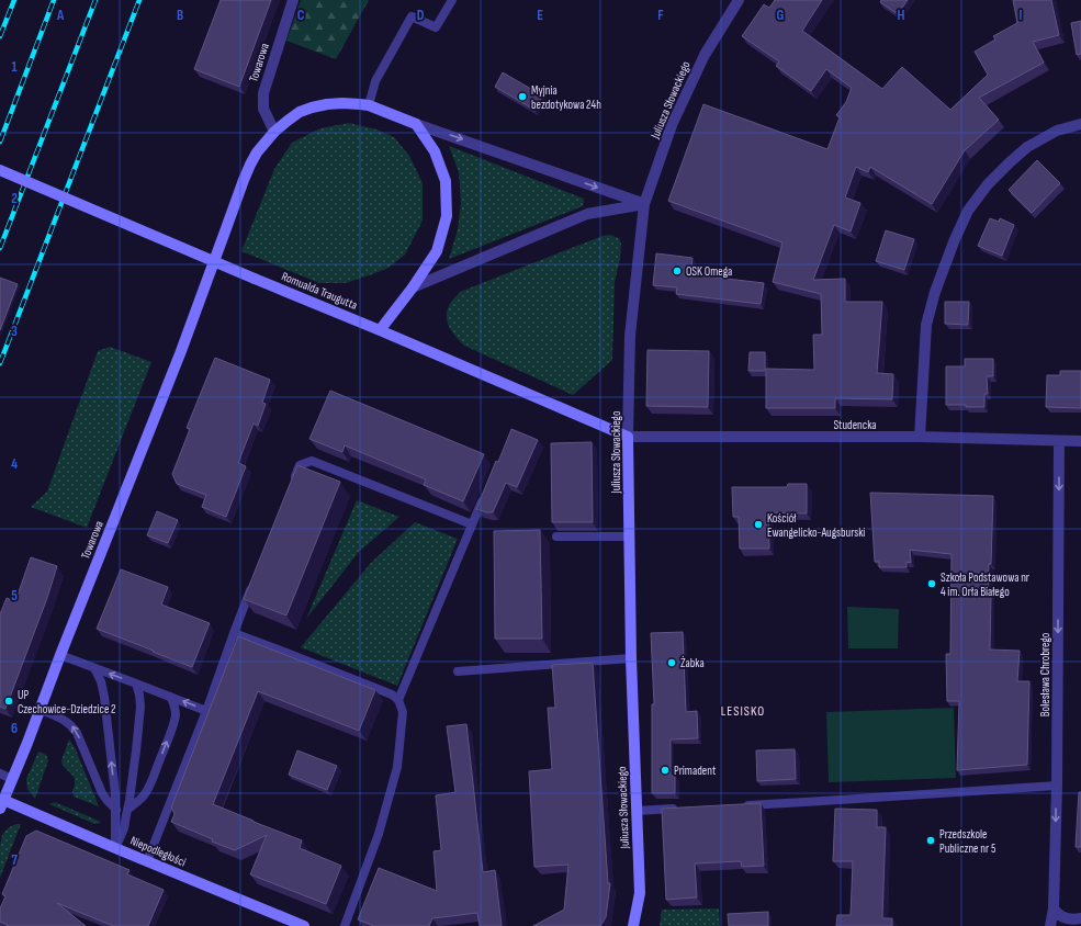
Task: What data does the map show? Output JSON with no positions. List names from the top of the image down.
{
  "streets": {
    "street": [
      "Towarowa",
      "Juliusza Słowackiego",
      "Romualda Traugutta",
      "Studencka",
      "Bolesława Chrobrego",
      "Niepodległości"
    ]
  },
  "crossings": [
    ["Towarowa", "Niepodległości"],
    ["Juliusza Słowackiego", "Romualda Traugutta"],
    ["Juliusza Słowackiego", "Studencka"],
    ["Romualda Traugutta", "Studencka"],
    ["Studencka", "Bolesława Chrobrego"]
  ],
  "one_way": ["Bolesława Chrobrego"],
  "districts": ["LESISKO"],
  "places": [
    "Myjnia bezdotykowa 24h",
    "OSK Omega",
    "Kościół Ewangelicko-Augsburski",
    "Szkoła Podstawowa nr 4 im. Orła Białego",
    "Żabka",
    "UP Czechowice-Dziedzice 2",
    "Primadent",
    "Przedszkole Publiczne nr 5"
  ],
  "grid": {
    "columns": [
      "A",
      "B",
      "C",
      "D",
      "E",
      "F",
      "G",
      "H",
      "I"
    ],
    "rows": [
      "1",
      "2",
      "3",
      "4",
      "5",
      "6",
      "7"
    ]
  }
}
